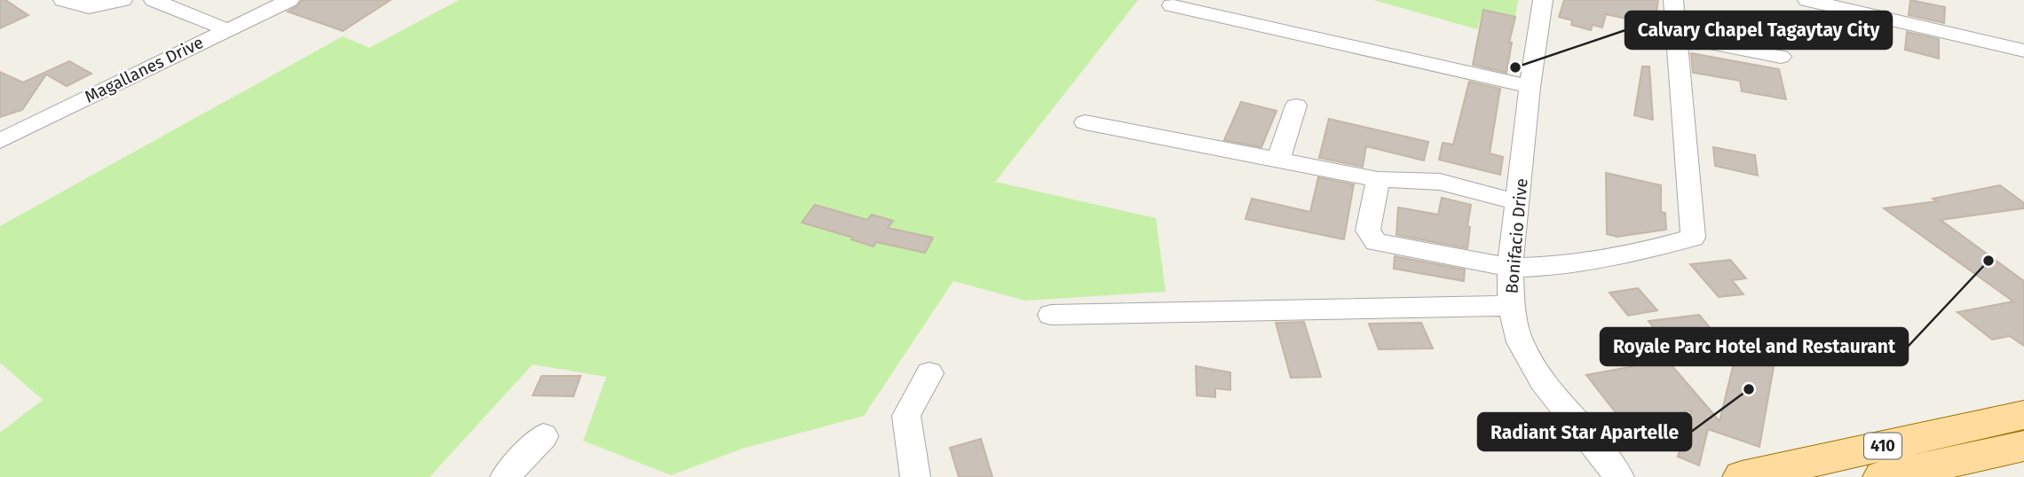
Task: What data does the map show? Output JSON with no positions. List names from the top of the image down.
{
  "streets": {
    "main road": ["410"],
    "street": ["Magallanes Drive", "Bonifacio Drive"]
  },
  "places": ["Calvary Chapel Tagaytay City", "Royale Parc Hotel and Restaurant", "Radiant Star Apartelle"]
}
